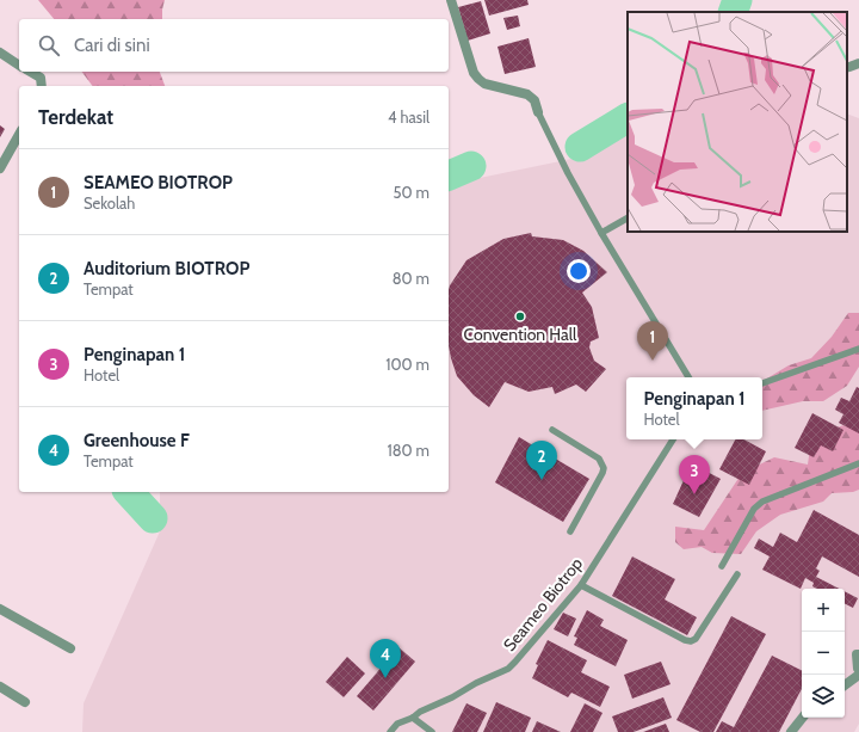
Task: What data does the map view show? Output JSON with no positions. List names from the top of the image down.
{
  "streets": {
    "lane": ["Seameo Biotrop"]
  },
  "places": ["Convention Hall"],
  "page": {
    "search": "Cari di sini",
    "heading": ["Terdekat", "4 hasil"],
    "list": [
      {
        "mark": "1",
        "name": "SEAMEO BIOTROP",
        "note": "Sekolah",
        "value": "50 m"
      },
      {
        "mark": "2",
        "name": "Auditorium BIOTROP",
        "note": "Tempat",
        "value": "80 m"
      },
      {
        "mark": "3",
        "name": "Penginapan 1",
        "note": "Hotel",
        "value": "100 m"
      },
      {
        "mark": "4",
        "name": "Greenhouse F",
        "note": "Tempat",
        "value": "180 m"
      }
    ],
    "pins": [
      "1",
      "2",
      "3",
      "4"
    ],
    "popup": ["Penginapan 1", "Hotel"],
    "map_buttons": ["+", "−"]
  }
}
